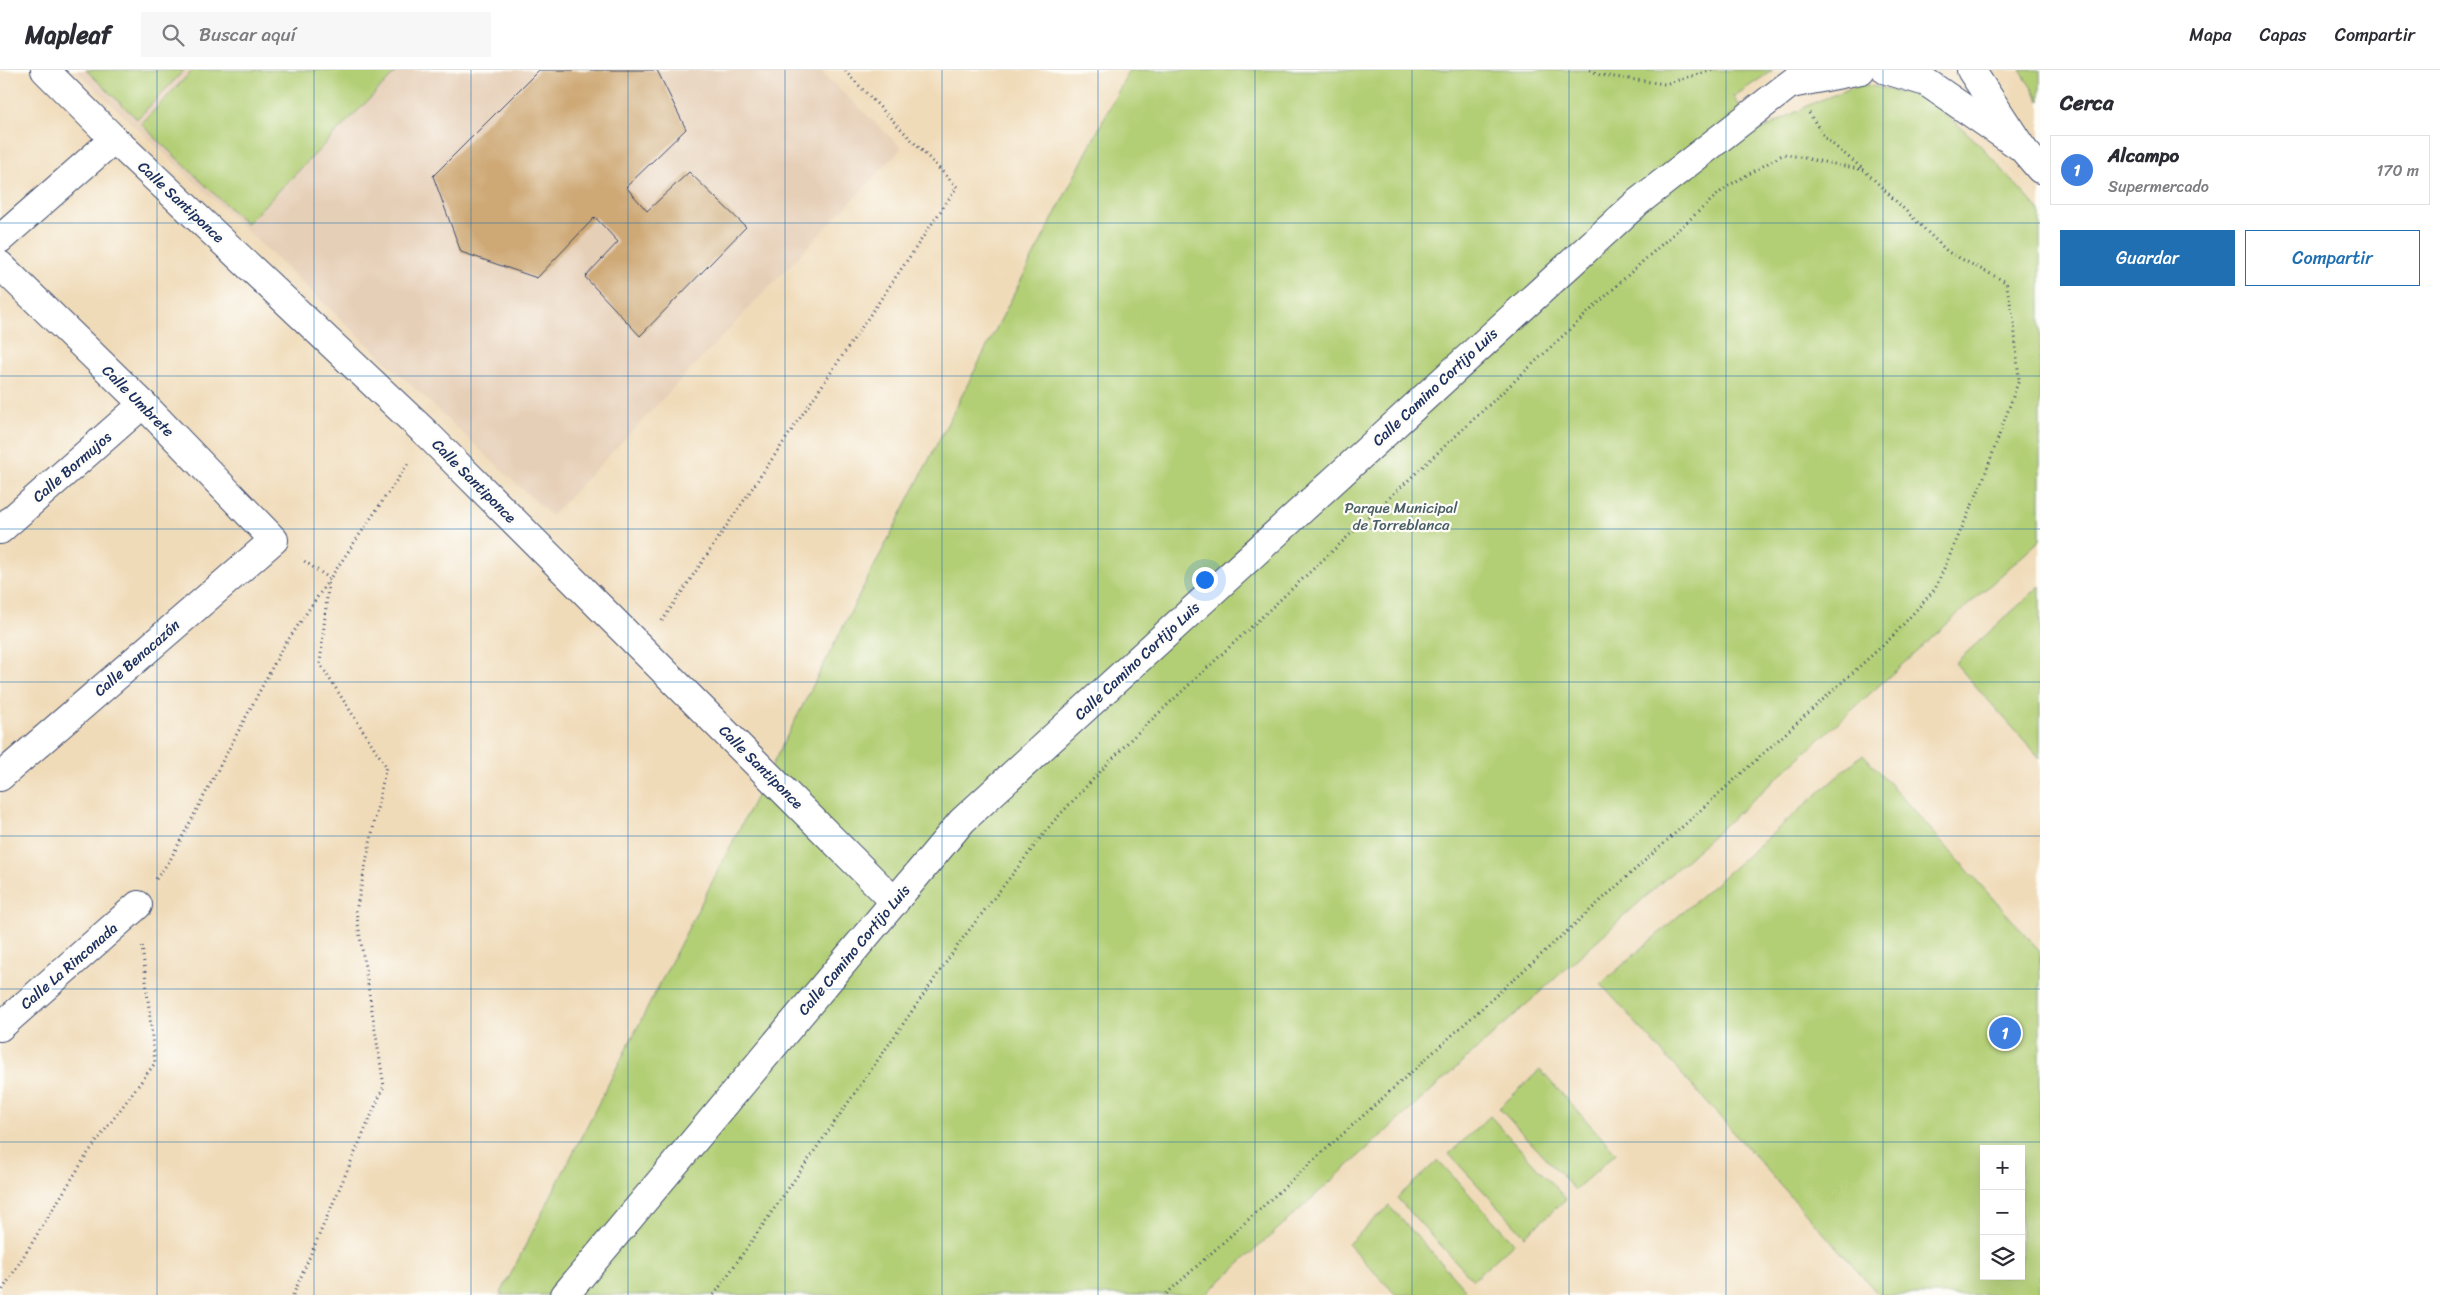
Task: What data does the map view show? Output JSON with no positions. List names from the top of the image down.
{
  "streets": {
    "street": [
      "Calle Santiponce",
      "Calle Camino Cortijo Luis",
      "Calle Umbrete",
      "Calle Bormujos",
      "Calle Benacazón",
      "Calle La Rinconada"
    ]
  },
  "crossings": [
    ["Calle Santiponce", "Calle Camino Cortijo Luis"],
    ["Calle Umbrete", "Calle Bormujos"],
    ["Calle Umbrete", "Calle Benacazón"]
  ],
  "parks": ["Parque Municipal de Torreblanca"],
  "page": {
    "header": "Mapleaf",
    "search": "Buscar aquí",
    "nav": ["Mapa", "Capas", "Compartir"],
    "heading": "Cerca",
    "list": [
      {
        "mark": "1",
        "name": "Alcampo",
        "note": "Supermercado",
        "value": "170 m"
      }
    ],
    "buttons": ["Guardar", "Compartir"],
    "pins": "1",
    "map_buttons": ["+", "−"]
  }
}
